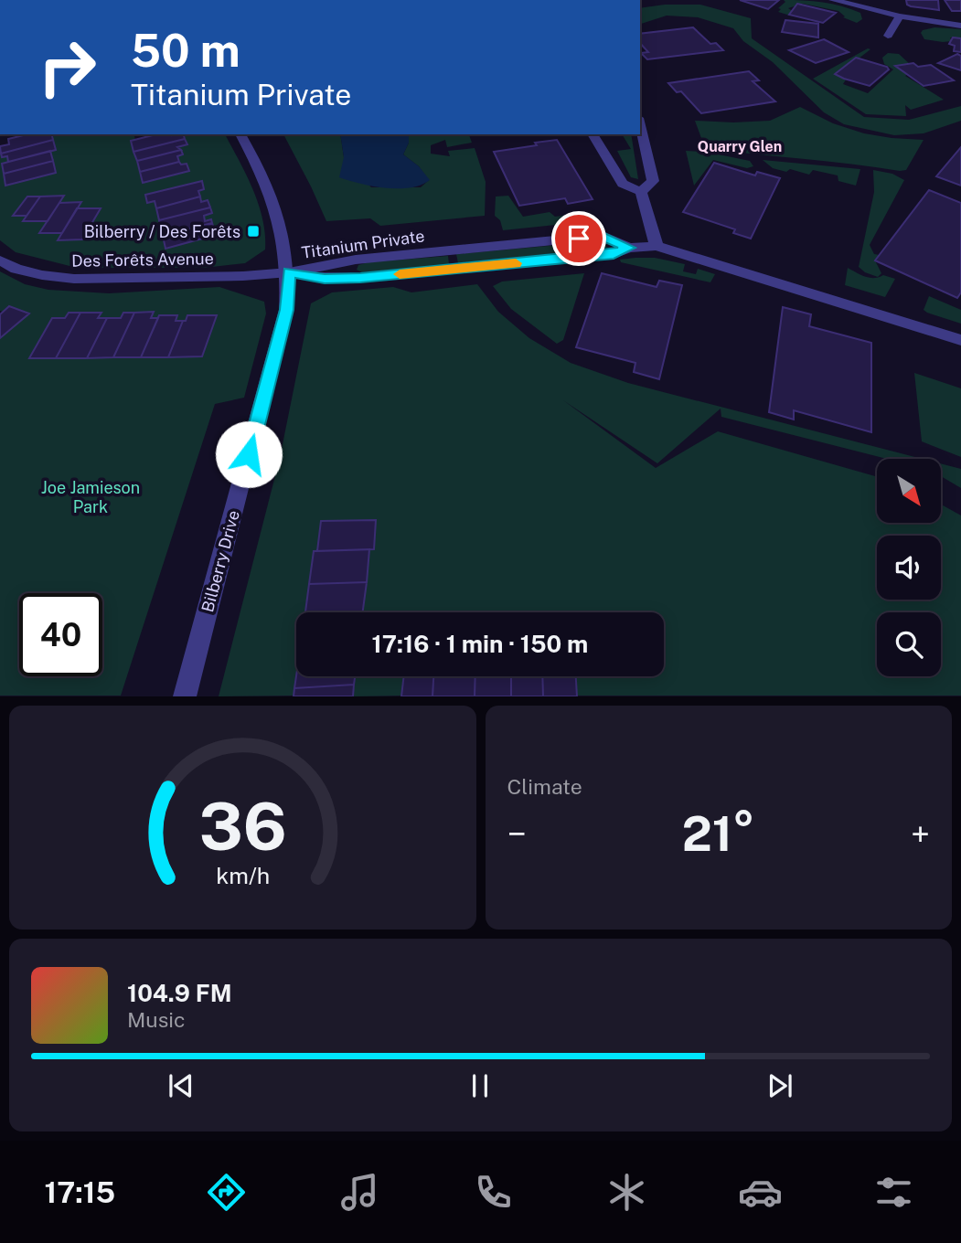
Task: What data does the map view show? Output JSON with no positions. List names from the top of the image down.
{
  "streets": {
    "street": ["Titanium Private", "Des Forêts Avenue", "Bilberry Drive"]
  },
  "crossings": [
    ["Titanium Private", "Des Forêts Avenue"],
    ["Titanium Private", "Bilberry Drive"],
    ["Des Forêts Avenue", "Bilberry Drive"]
  ],
  "districts": ["Quarry Glen"],
  "parks": ["Joe Jamieson Park"],
  "places": {
    "transit": ["Bilberry / Des Forêts"]
  },
  "north": "bottom right",
  "page": {
    "turn": ["50 m", "Titanium Private"],
    "limit": "40",
    "trip": "17:16 · 1 min · 150 m",
    "tile": "Climate",
    "heat": ["−", "21°", "+"],
    "song": ["104.9 FM", "Music"],
    "tabs": "17:15",
    "gauge": ["36", "km/h"]
  }
}
